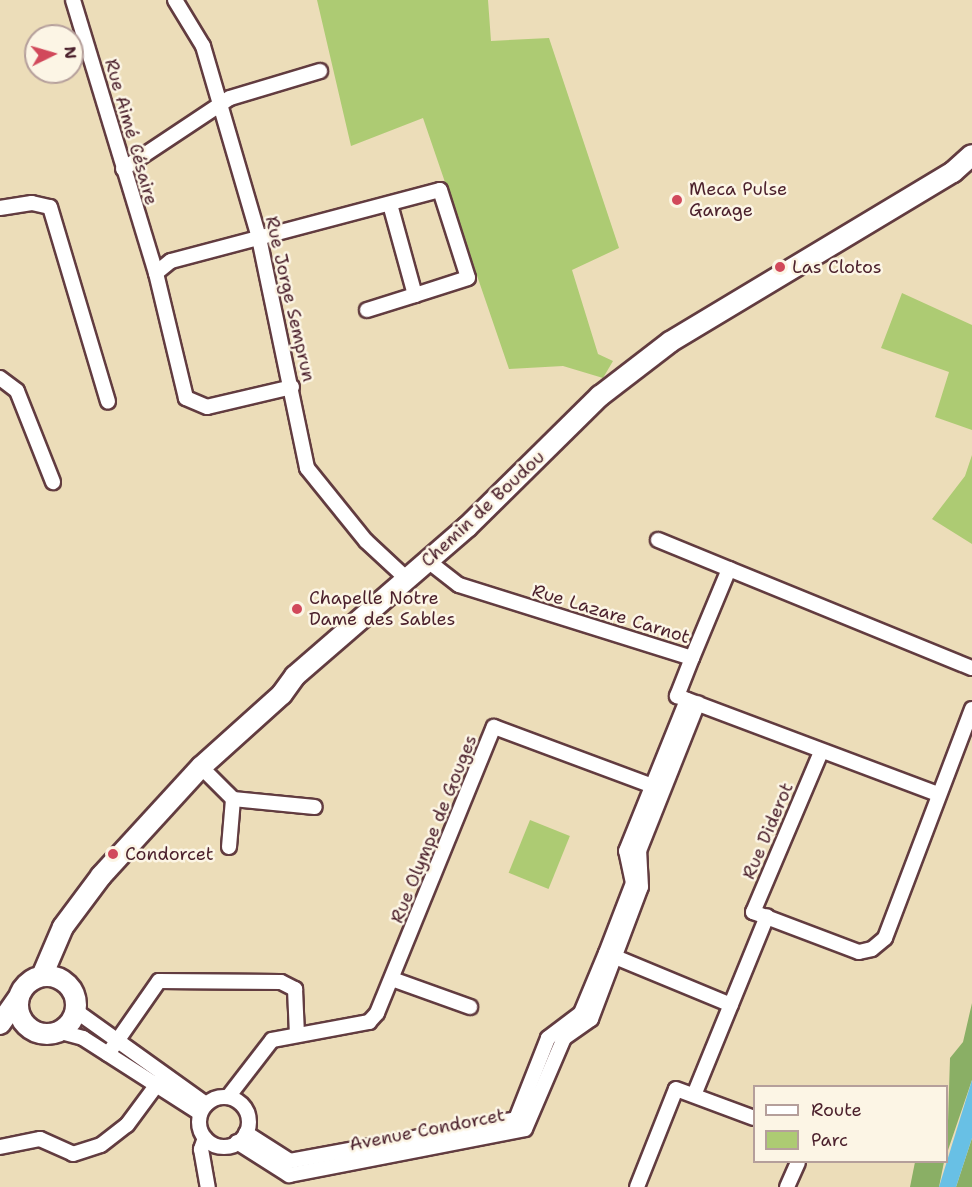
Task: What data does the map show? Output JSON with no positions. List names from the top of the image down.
{
  "streets": {
    "street": [
      "Rue Aimé Césaire",
      "Rue Jorge Semprun",
      "Chemin de Boudou",
      "Rue Lazare Carnot",
      "Rue Olympe de Gouges",
      "Rue Diderot",
      "Avenue Condorcet"
    ]
  },
  "crossings": [
    ["Rue Aimé Césaire", "Rue Jorge Semprun"],
    ["Rue Jorge Semprun", "Chemin de Boudou"],
    ["Chemin de Boudou", "Rue Lazare Carnot"],
    ["Rue Lazare Carnot", "Avenue Condorcet"],
    ["Rue Olympe de Gouges", "Avenue Condorcet"]
  ],
  "places": [
    "Meca Pulse Garage",
    "Las Clotos",
    "Chapelle Notre Dame des Sables",
    "Condorcet"
  ],
  "legend": ["Route", "Parc"],
  "north": "right"
}
